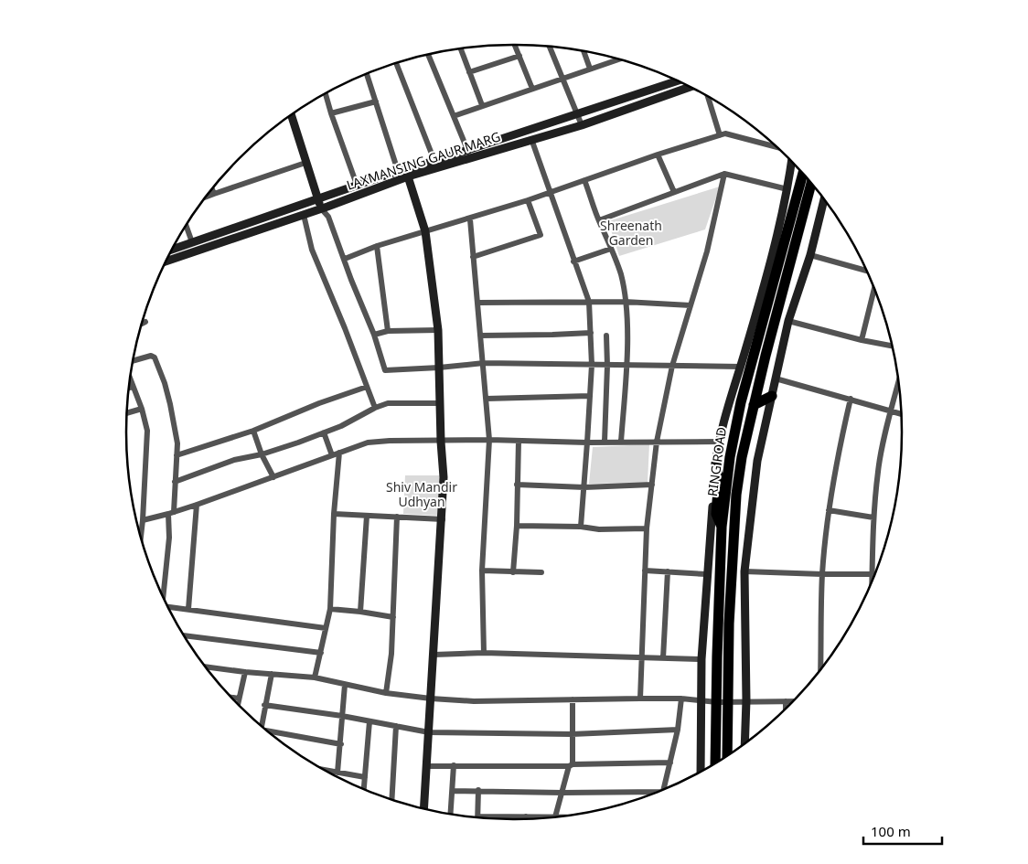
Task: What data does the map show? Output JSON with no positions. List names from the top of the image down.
{
  "streets": {
    "highway": ["RING ROAD"],
    "street": ["LAXMANSING GAUR MARG"]
  },
  "parks": ["Shreenath Garden", "Shiv Mandir Udhyan"],
  "scale_bar": "100 m"
}
